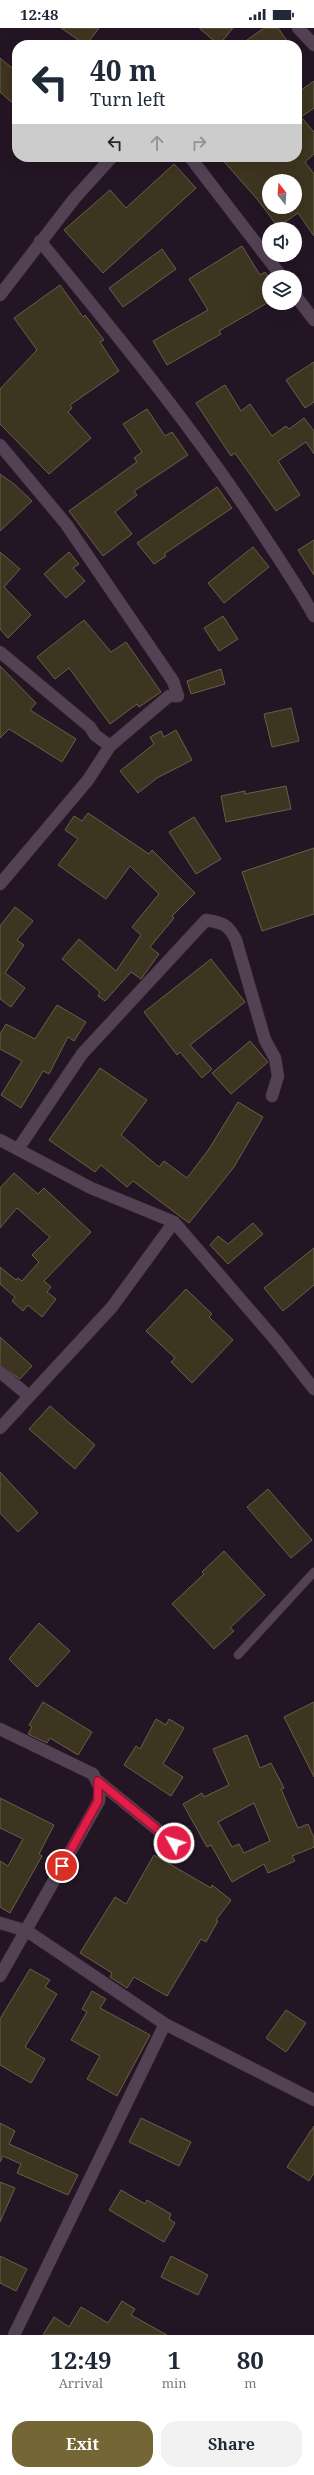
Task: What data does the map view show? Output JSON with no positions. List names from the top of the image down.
{
  "north": "top",
  "page": {
    "status": "12:48",
    "turn": ["40 m", "Turn left"],
    "eta": [
      "12:49",
      "Arrival",
      "1",
      "min",
      "80",
      "m"
    ],
    "buttons": ["Exit", "Share"]
  }
}
